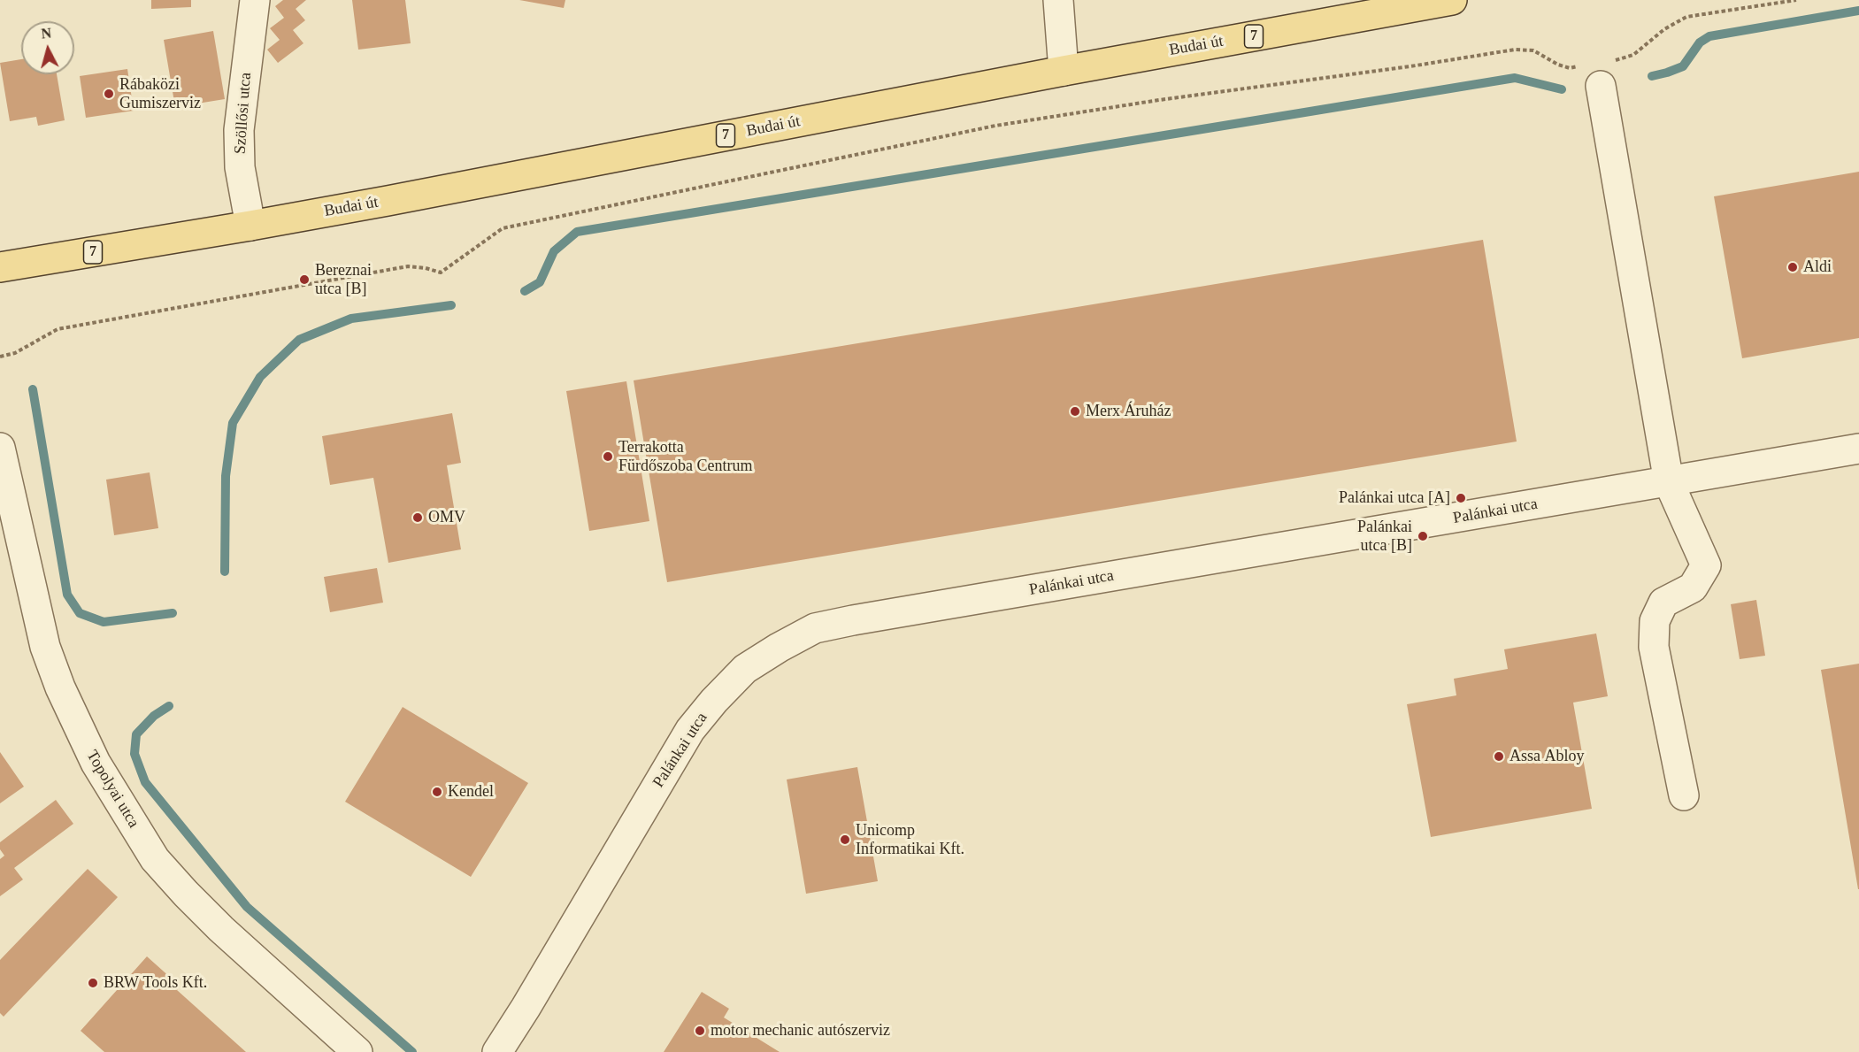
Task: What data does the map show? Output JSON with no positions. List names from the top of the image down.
{
  "streets": {
    "main road": ["7", "Budai út"],
    "street": ["Szöllősi utca", "Palánkai utca", "Topolyai utca"]
  },
  "crossings": [
    ["Budai út", "Szöllősi utca"]
  ],
  "places": [
    "Rábaközi Gumiszerviz",
    "Aldi",
    "Bereznai utca [B]",
    "Merx Áruház",
    "Terrakotta Fürdőszoba Centrum",
    "Palánkai utca [A]",
    "OMV",
    "Palánkai utca [B]",
    "Assa Abloy",
    "Kendel",
    "Unicomp Informatikai Kft.",
    "BRW Tools Kft.",
    "motor mechanic autószerviz"
  ],
  "north": "top"
}
